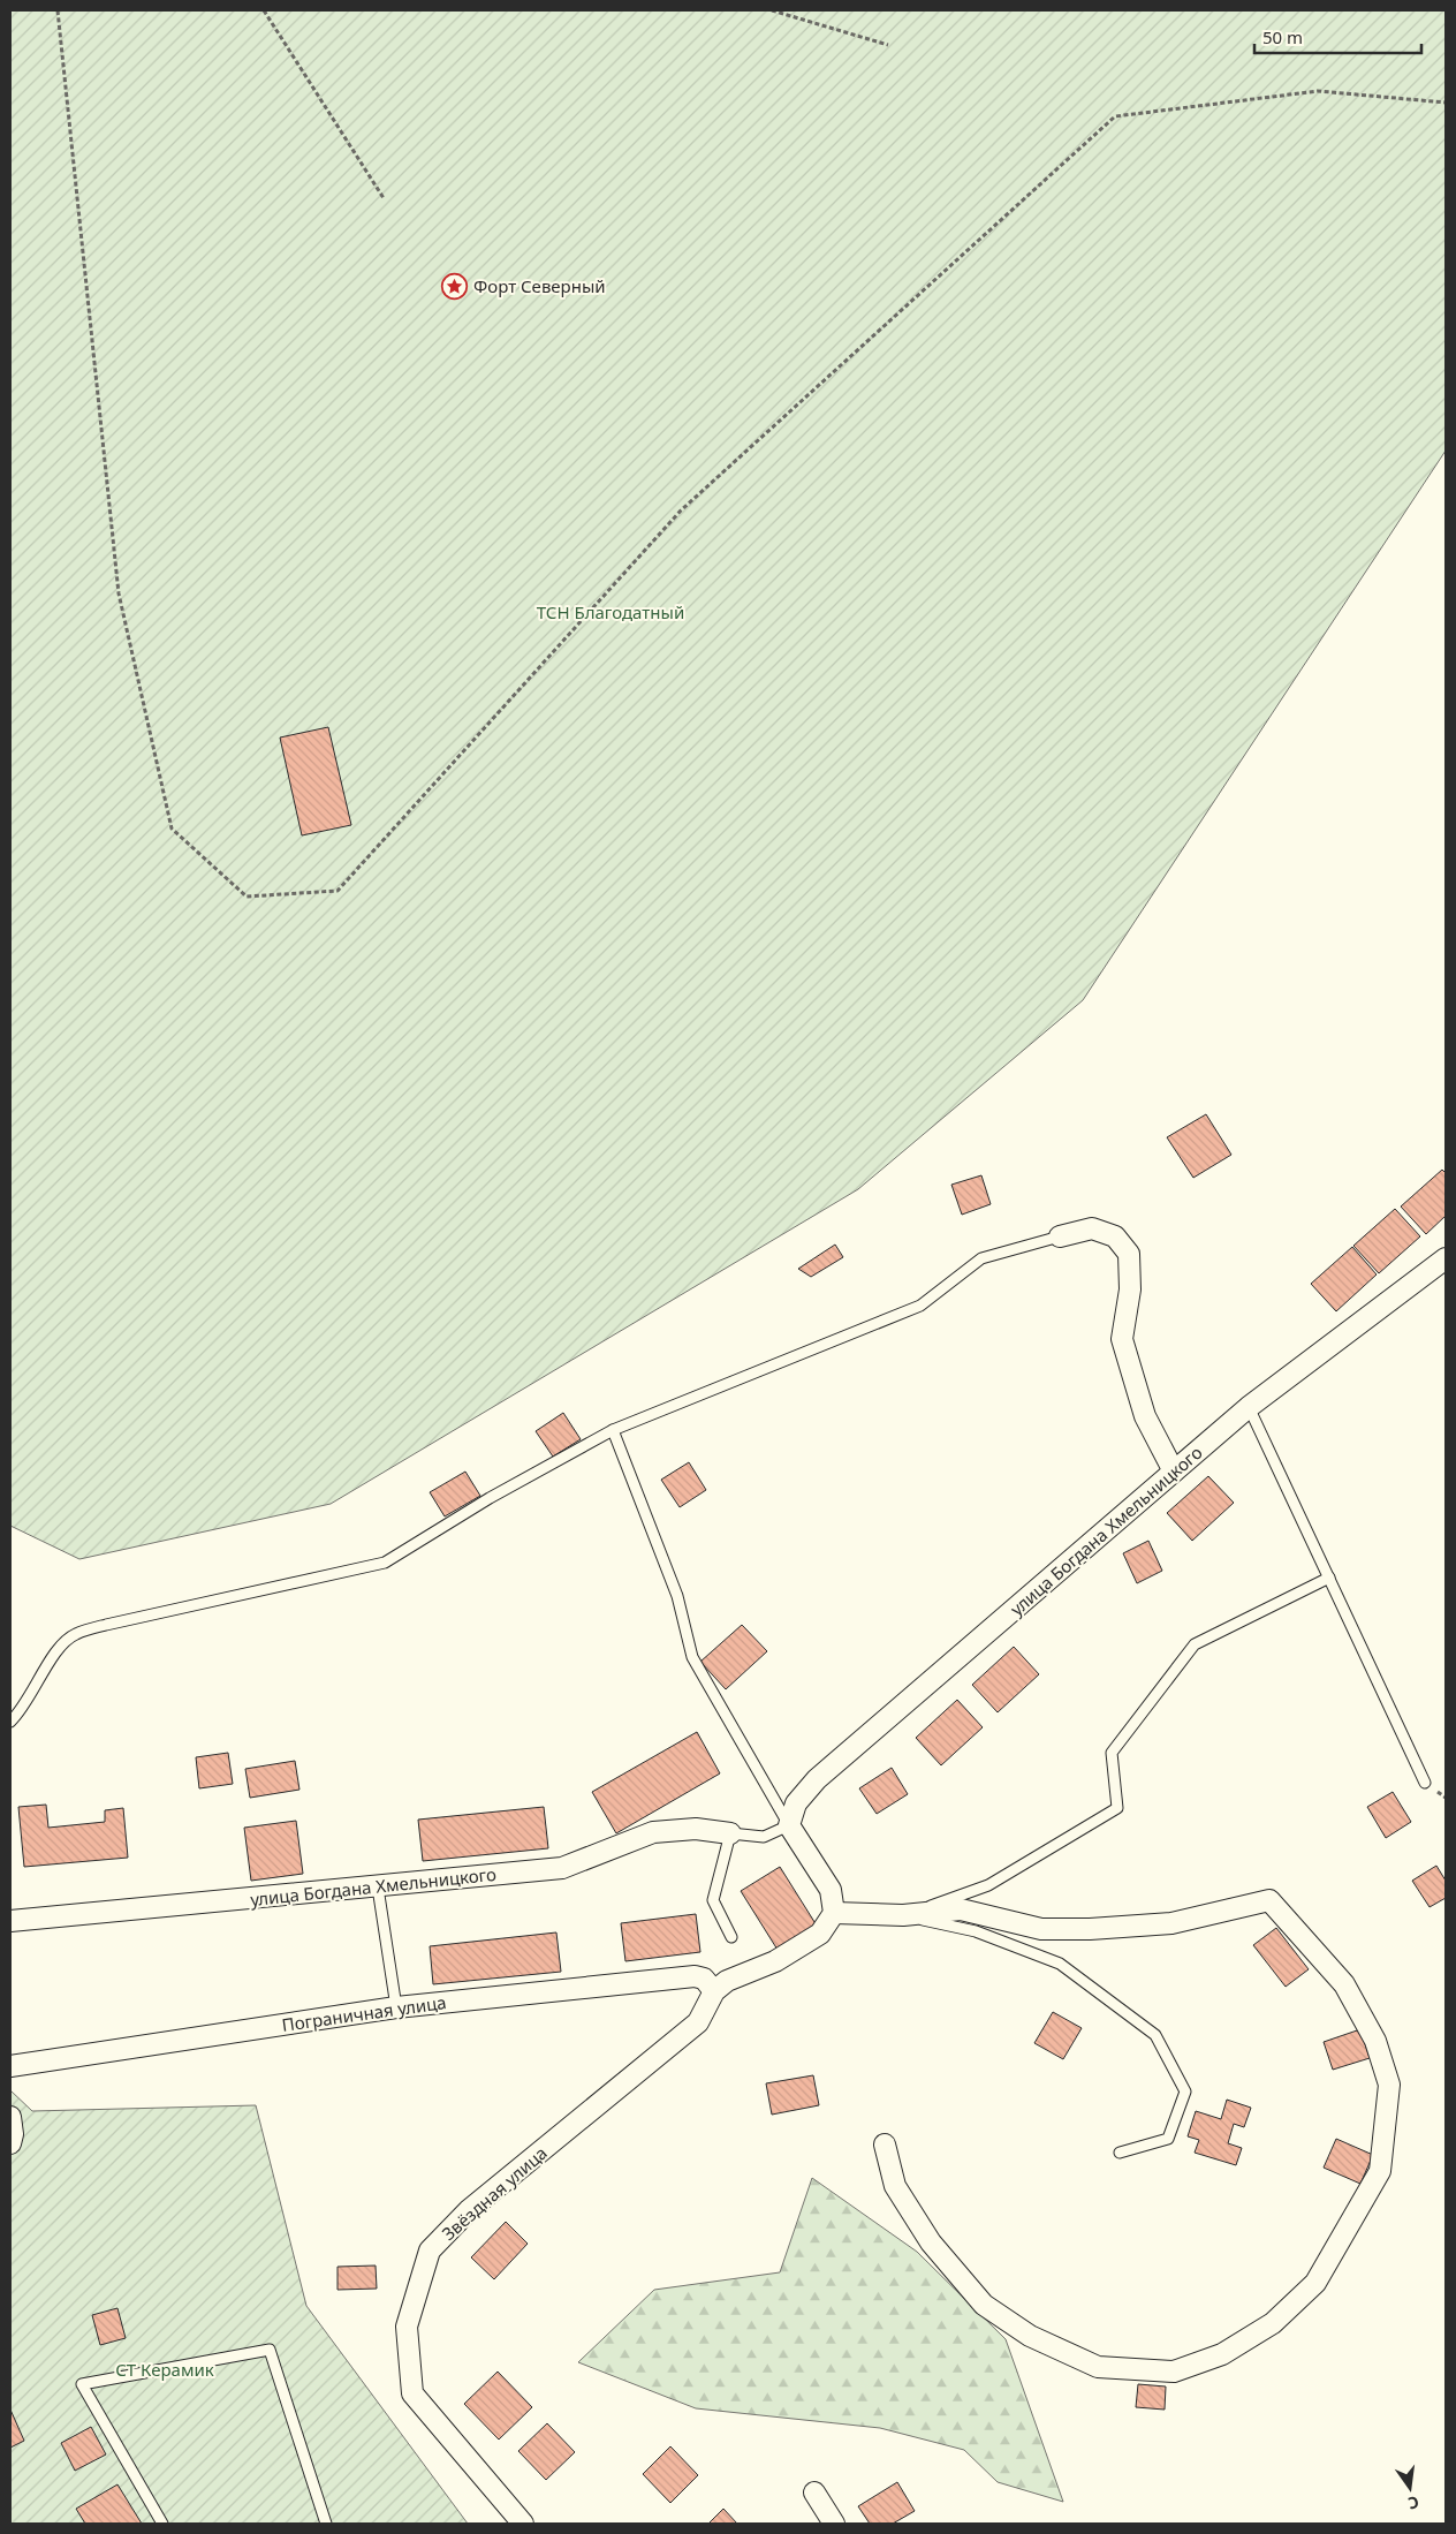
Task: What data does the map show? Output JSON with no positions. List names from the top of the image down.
{
  "streets": {
    "street": ["улица Богдана Хмельницкого", "Пограничная улица", "Звёздная улица"]
  },
  "crossings": [
    ["Пограничная улица", "Звёздная улица"]
  ],
  "parks": ["ТСН Благодатный", "СТ Керамик"],
  "places": {
    "place": ["Форт Северный"]
  },
  "scale_bar": "50 m",
  "north": "bottom"
}
